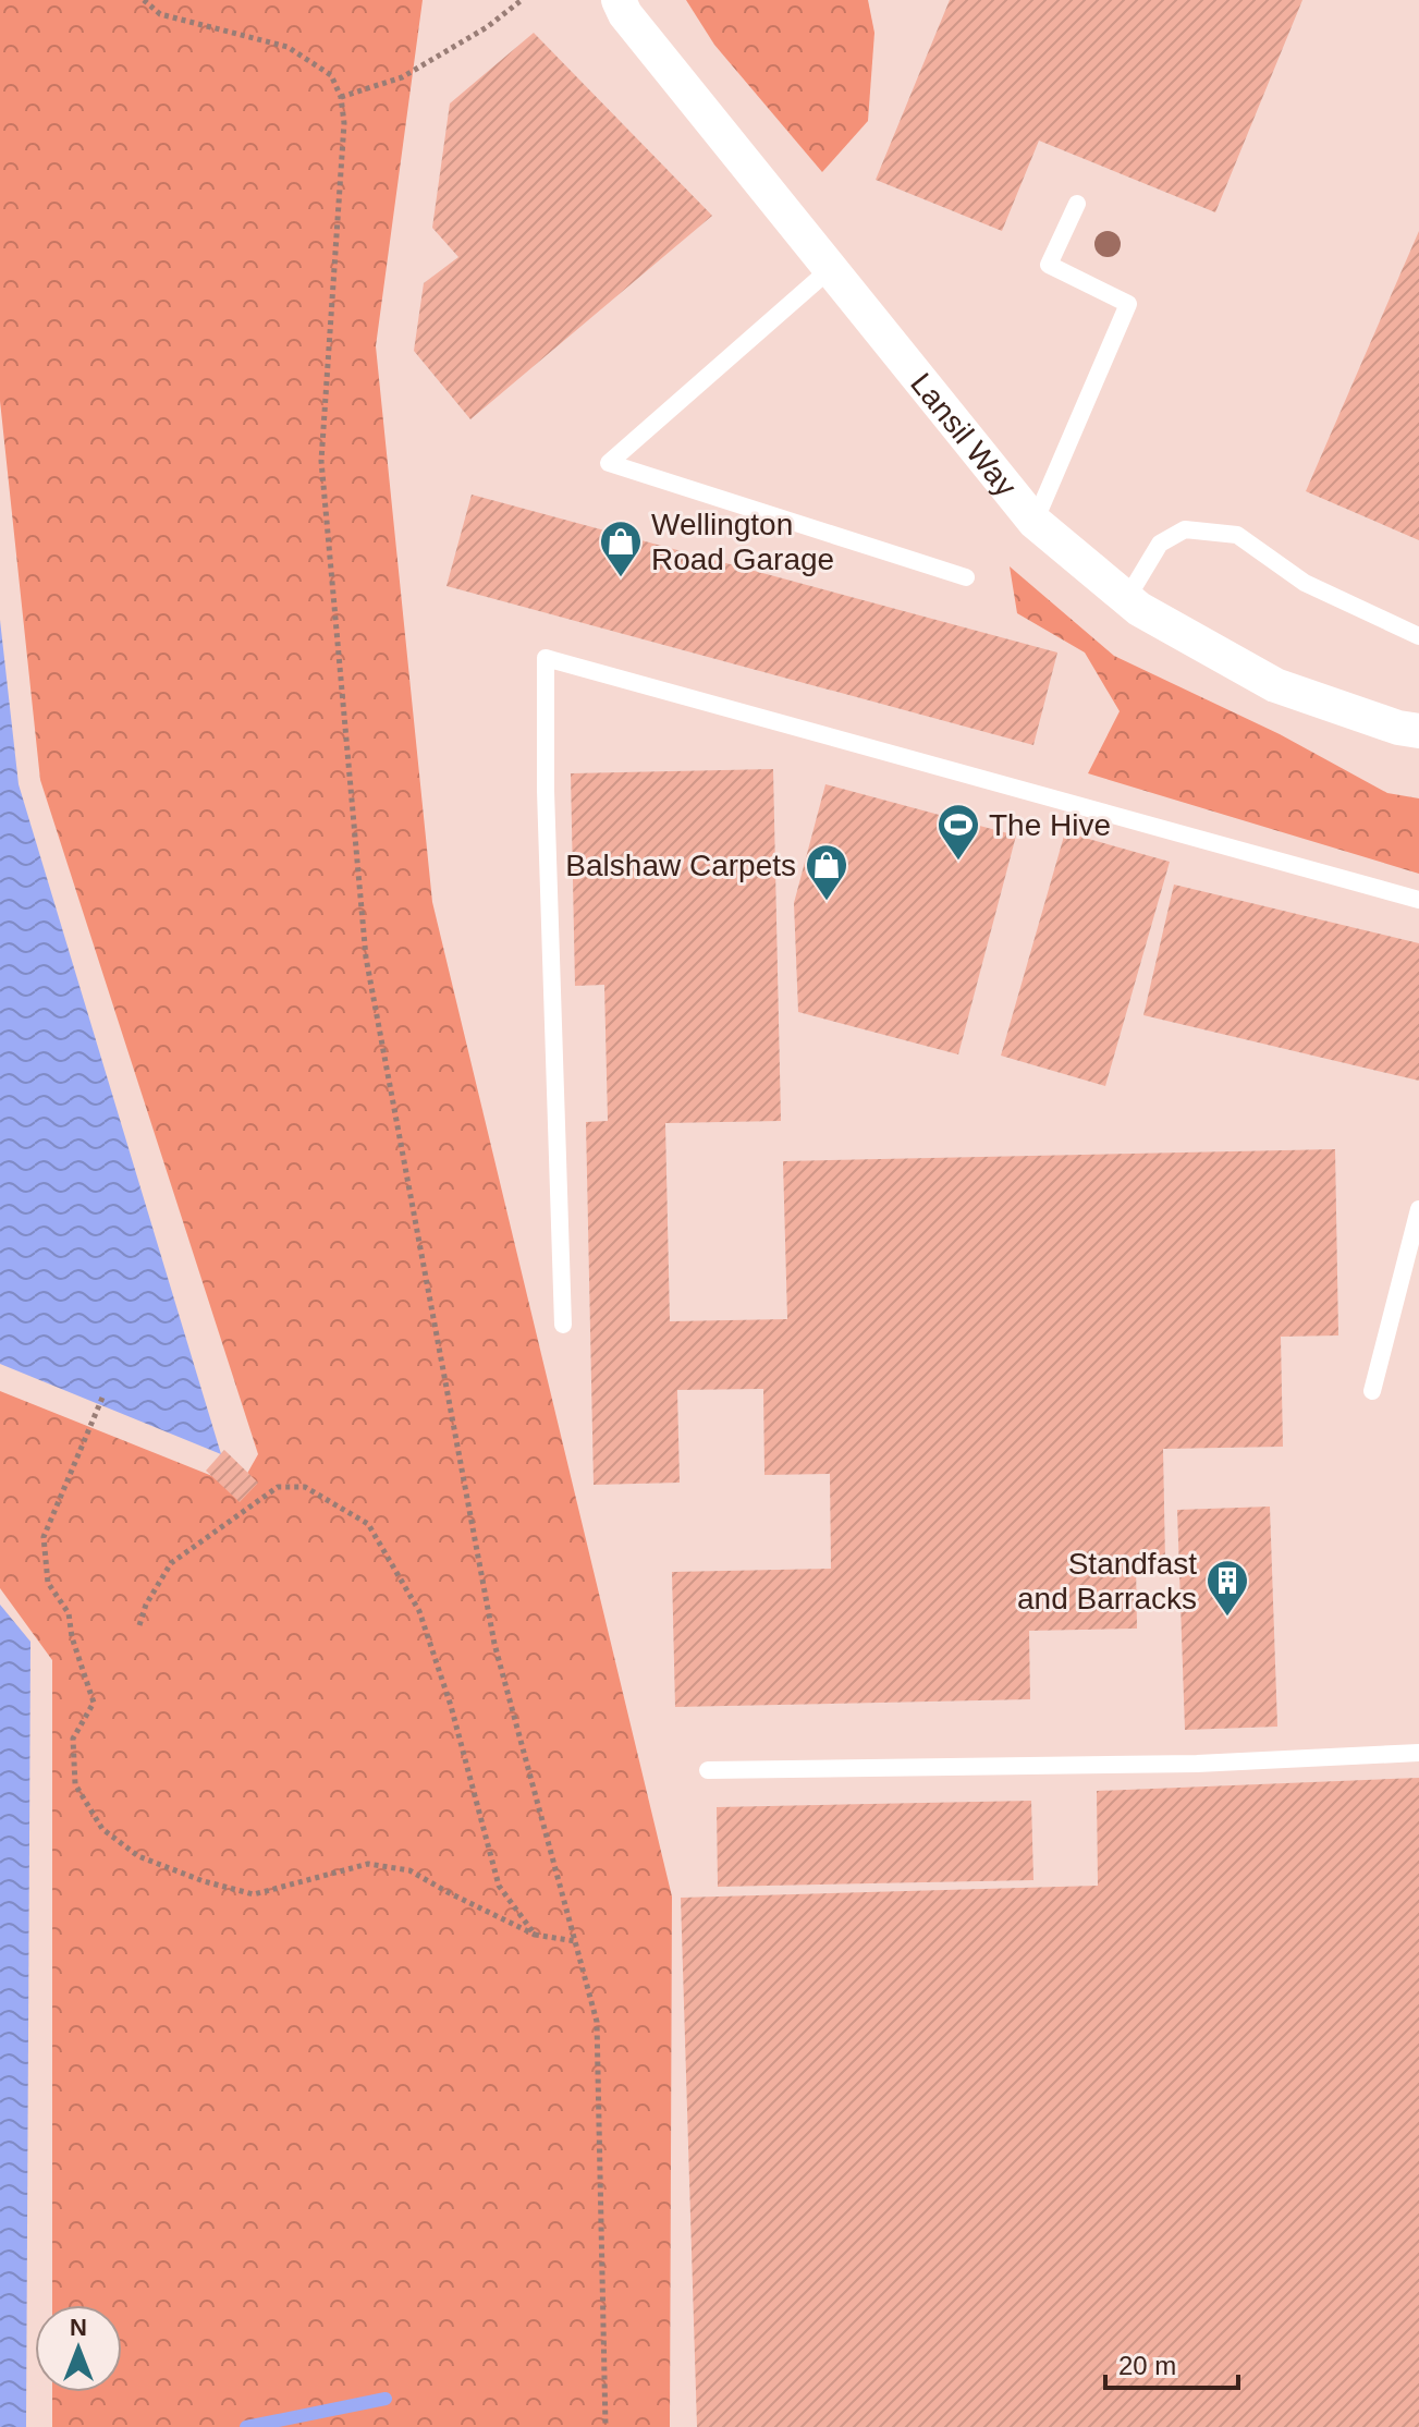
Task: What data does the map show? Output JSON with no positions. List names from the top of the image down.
{
  "streets": {
    "street": ["Lansil Way"]
  },
  "places": {
    "shop": ["Wellington Road Garage", "Balshaw Carpets"],
    "sports": ["The Hive"],
    "building": ["Standfast and Barracks"]
  },
  "scale_bar": "20 m",
  "north": "top"
}
